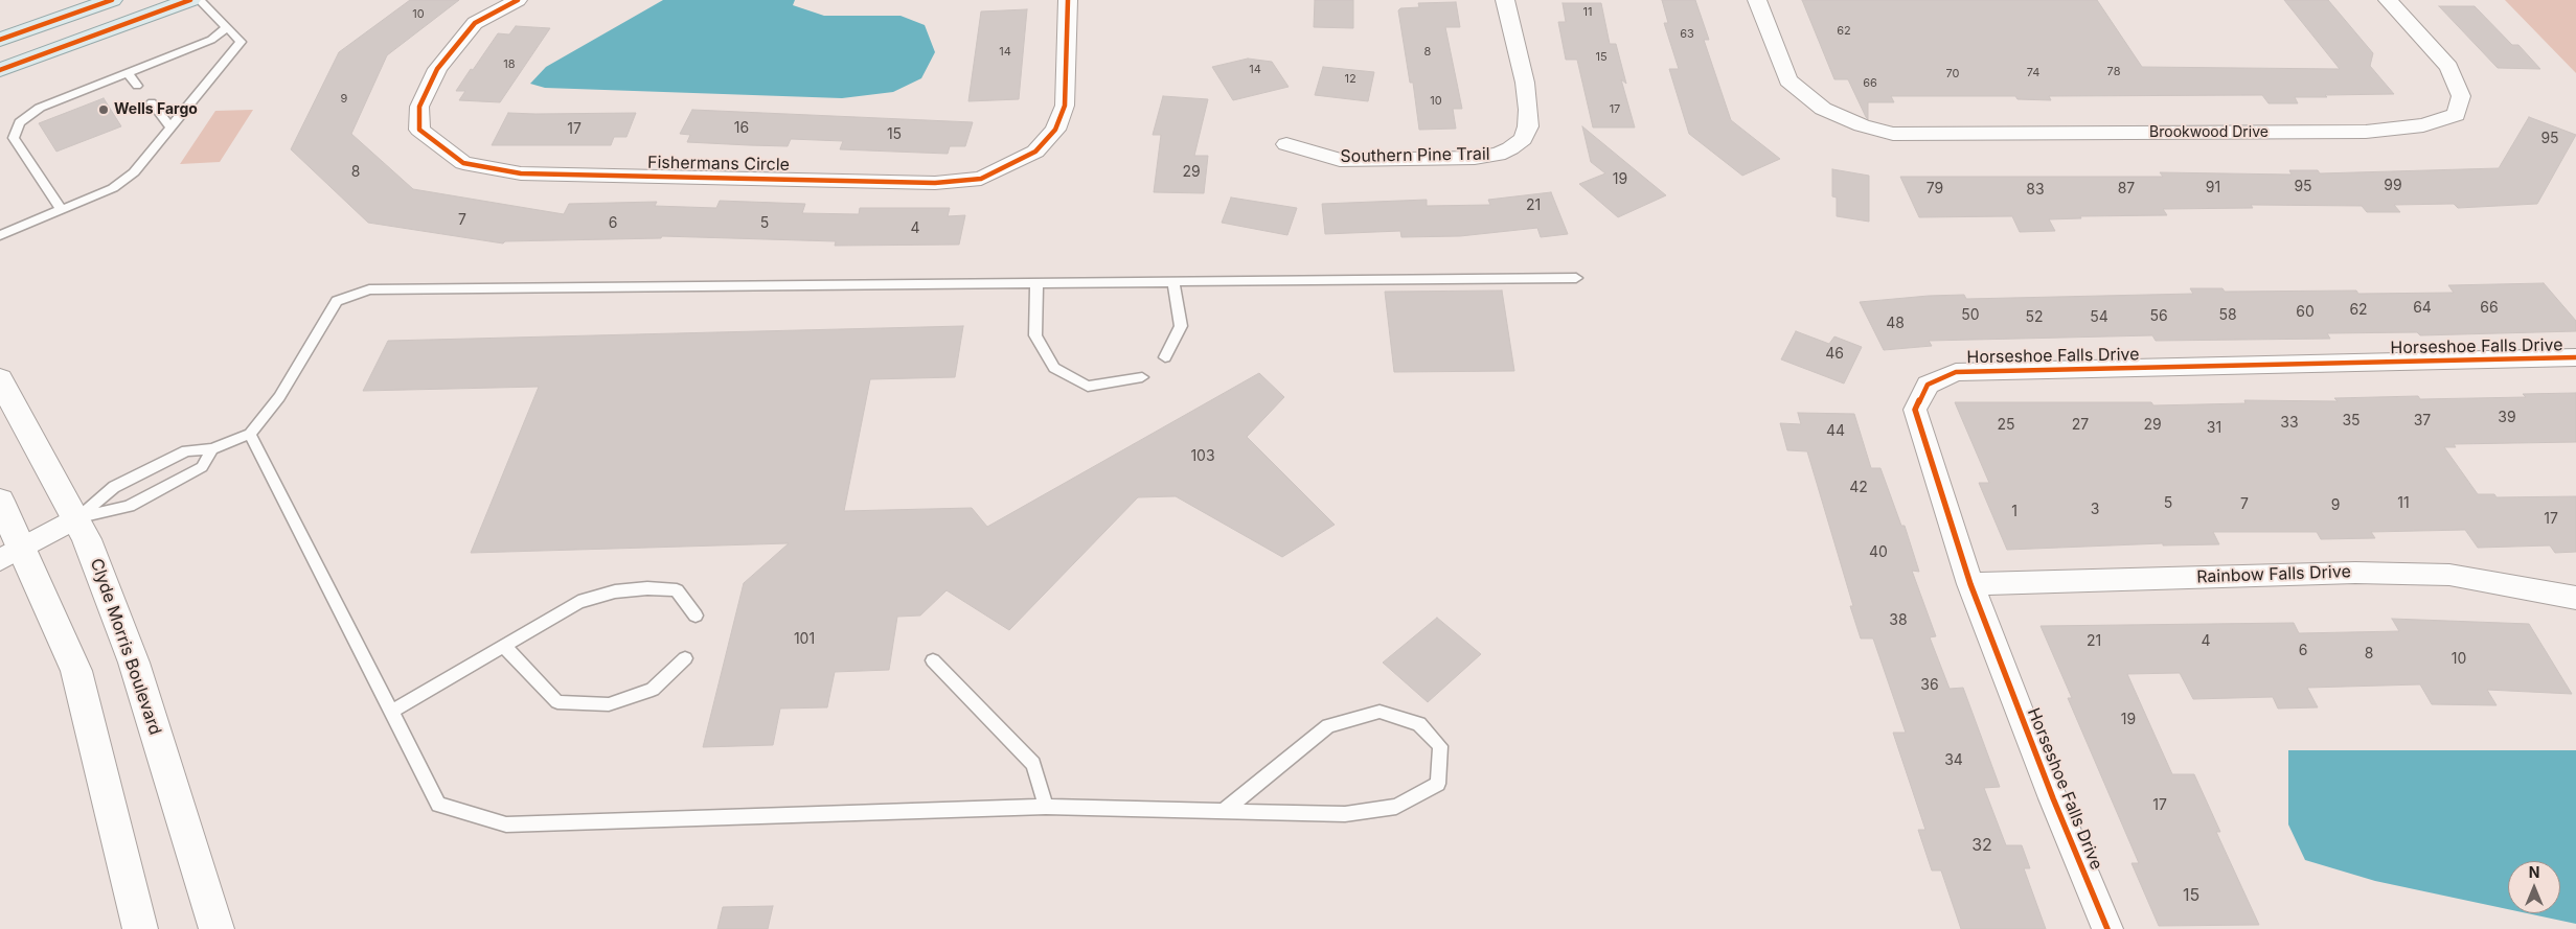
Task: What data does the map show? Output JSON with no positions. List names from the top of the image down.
{
  "streets": {
    "street": [
      "Brookwood Drive",
      "Southern Pine Trail",
      "Fishermans Circle",
      "Horseshoe Falls Drive",
      "Rainbow Falls Drive",
      "Clyde Morris Boulevard"
    ]
  },
  "crossings": [
    ["Horseshoe Falls Drive", "Rainbow Falls Drive"]
  ],
  "places": ["Wells Fargo"],
  "house_numbers": [
    "11",
    "10",
    "62",
    "63",
    "14",
    "8",
    "15",
    "18",
    "14",
    "78",
    "74",
    "70",
    "12",
    "66",
    "9",
    "10",
    "17",
    "16",
    "17",
    "15",
    "95",
    "8",
    "29",
    "19",
    "99",
    "95",
    "91",
    "79",
    "87",
    "83",
    "21",
    "7",
    "6",
    "5",
    "4",
    "64",
    "66",
    "62",
    "60",
    "50",
    "58",
    "56",
    "52",
    "54",
    "48",
    "46",
    "39",
    "35",
    "37",
    "33",
    "25",
    "27",
    "29",
    "31",
    "44",
    "103",
    "42",
    "5",
    "11",
    "7",
    "9",
    "3",
    "1",
    "17",
    "40",
    "38",
    "101",
    "21",
    "4",
    "6",
    "8",
    "10",
    "36",
    "19",
    "34",
    "17",
    "32",
    "15"
  ],
  "north": "top"
}
